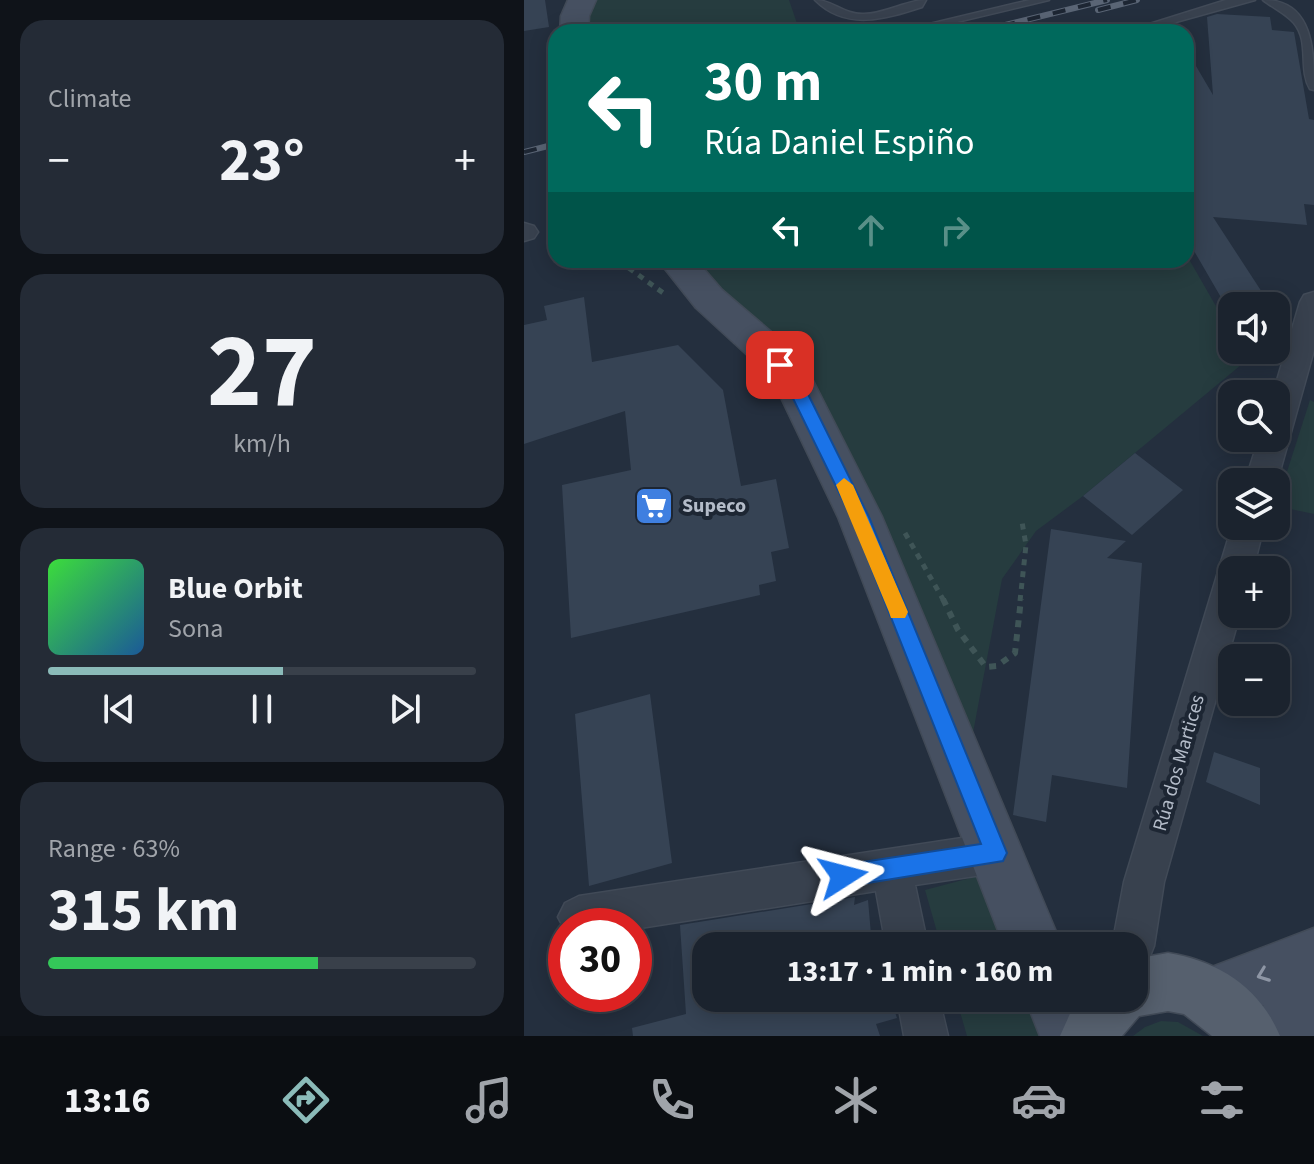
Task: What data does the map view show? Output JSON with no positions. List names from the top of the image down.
{
  "streets": {
    "street": ["Rúa dos Martices"]
  },
  "places": {
    "supermarket": ["Supeco"]
  },
  "page": {
    "tile": [
      "Climate",
      ["27", "km/h"],
      ["Range · 63%", "315 km"]
    ],
    "turn": ["30 m", "Rúa Daniel Espiño"],
    "heat": ["−", "23°", "+"],
    "map_buttons": ["+", "−"],
    "song": ["Blue Orbit", "Sona"],
    "limit": "30",
    "trip": "13:17 · 1 min · 160 m",
    "tabs": "13:16"
  }
}
